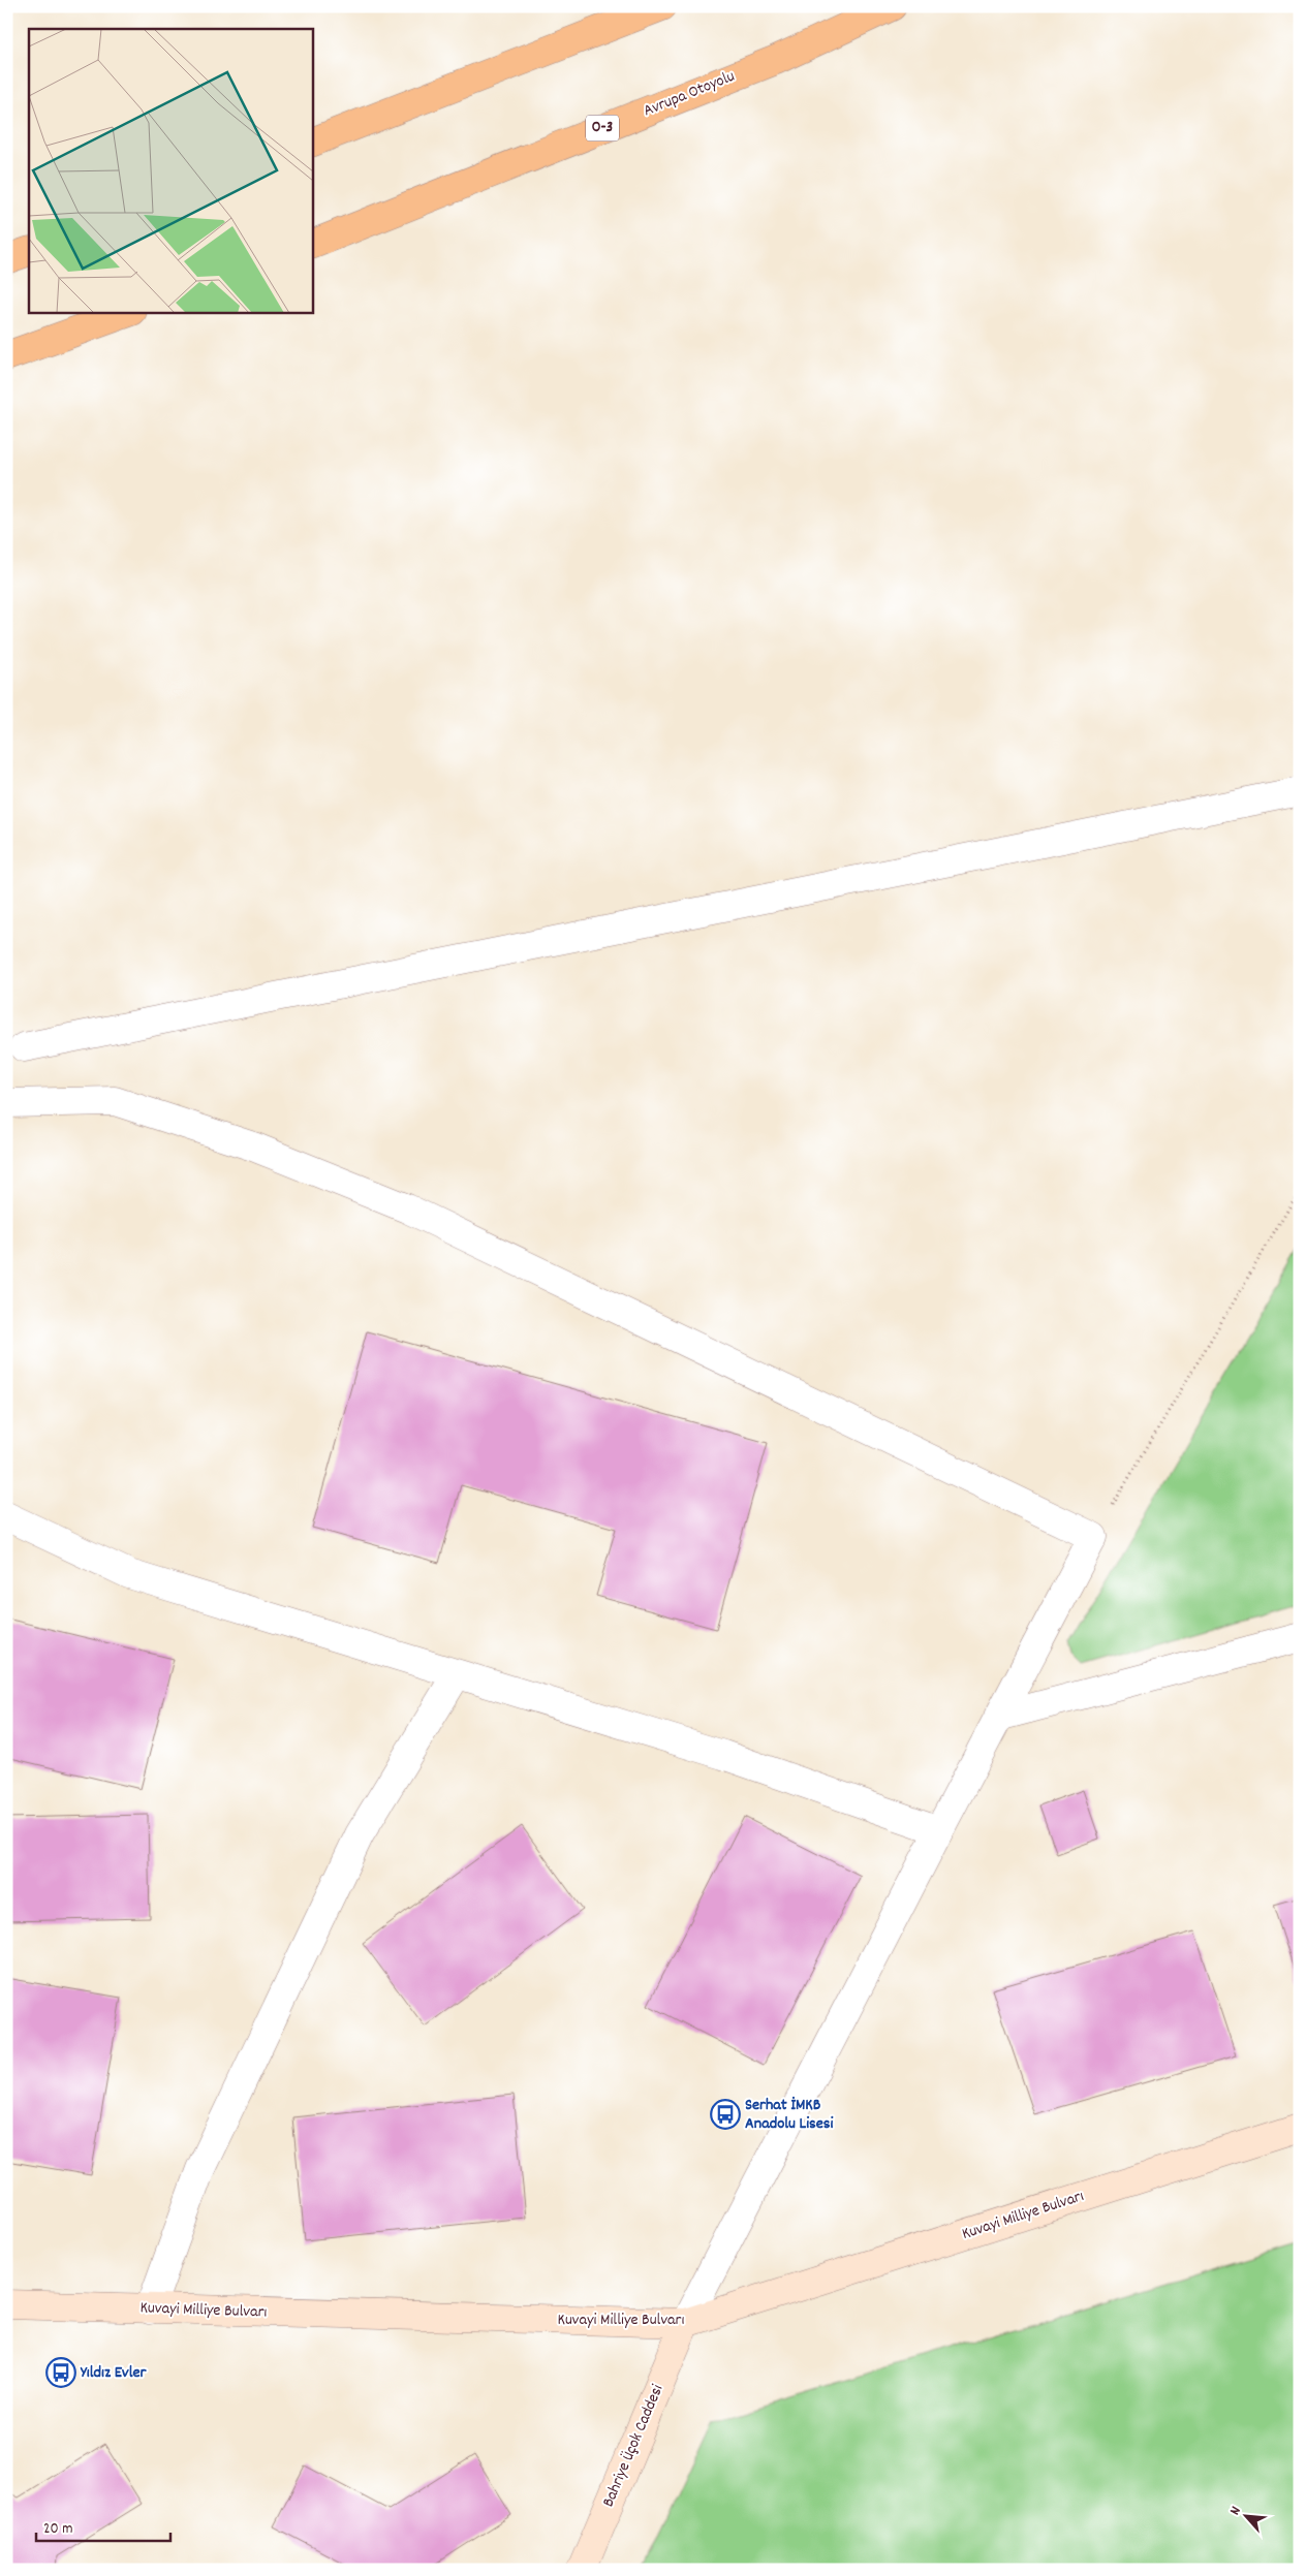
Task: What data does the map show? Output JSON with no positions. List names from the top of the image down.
{
  "streets": {
    "highway": ["Avrupa Otoyolu", "O-3"],
    "main road": ["Kuvayi Milliye Bulvarı", "Bahriye Üçok Caddesi"]
  },
  "crossings": [
    ["Kuvayi Milliye Bulvarı", "Bahriye Üçok Caddesi"]
  ],
  "places": {
    "bus stop": ["Serhat İMKB Anadolu Lisesi", "Yıldız Evler"]
  },
  "scale_bar": "20 m",
  "north": "top left"
}
